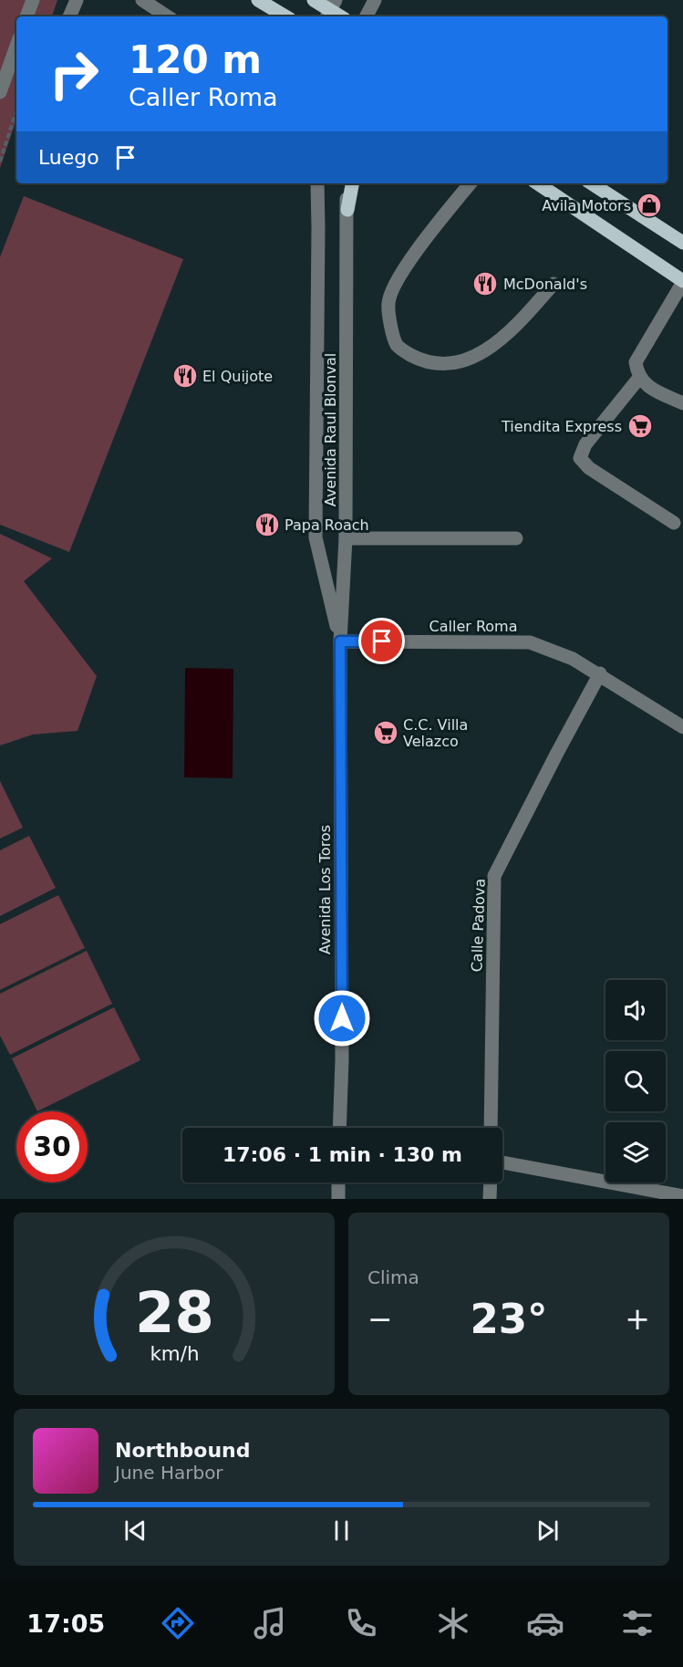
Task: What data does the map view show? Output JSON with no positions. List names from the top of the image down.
{
  "streets": {
    "street": [
      "Avenida Raul Blonval",
      "Caller Roma",
      "Avenida Los Toros",
      "Calle Padova"
    ]
  },
  "crossings": [
    ["Avenida Raul Blonval", "Caller Roma"],
    ["Avenida Raul Blonval", "Avenida Los Toros"],
    ["Caller Roma", "Avenida Los Toros"],
    ["Caller Roma", "Calle Padova"]
  ],
  "places": {
    "shop": ["Avila Motors"],
    "restaurant": ["McDonald's", "El Quijote", "Papa Roach"],
    "supermarket": ["Tiendita Express", "C.C. Villa Velazco"]
  },
  "page": {
    "turn": ["120 m", "Caller Roma"],
    "then": "Luego",
    "limit": "30",
    "trip": "17:06 · 1 min · 130 m",
    "tile": "Clima",
    "heat": ["−", "23°", "+"],
    "song": ["Northbound", "June Harbor"],
    "tabs": "17:05",
    "gauge": ["28", "km/h"]
  }
}
